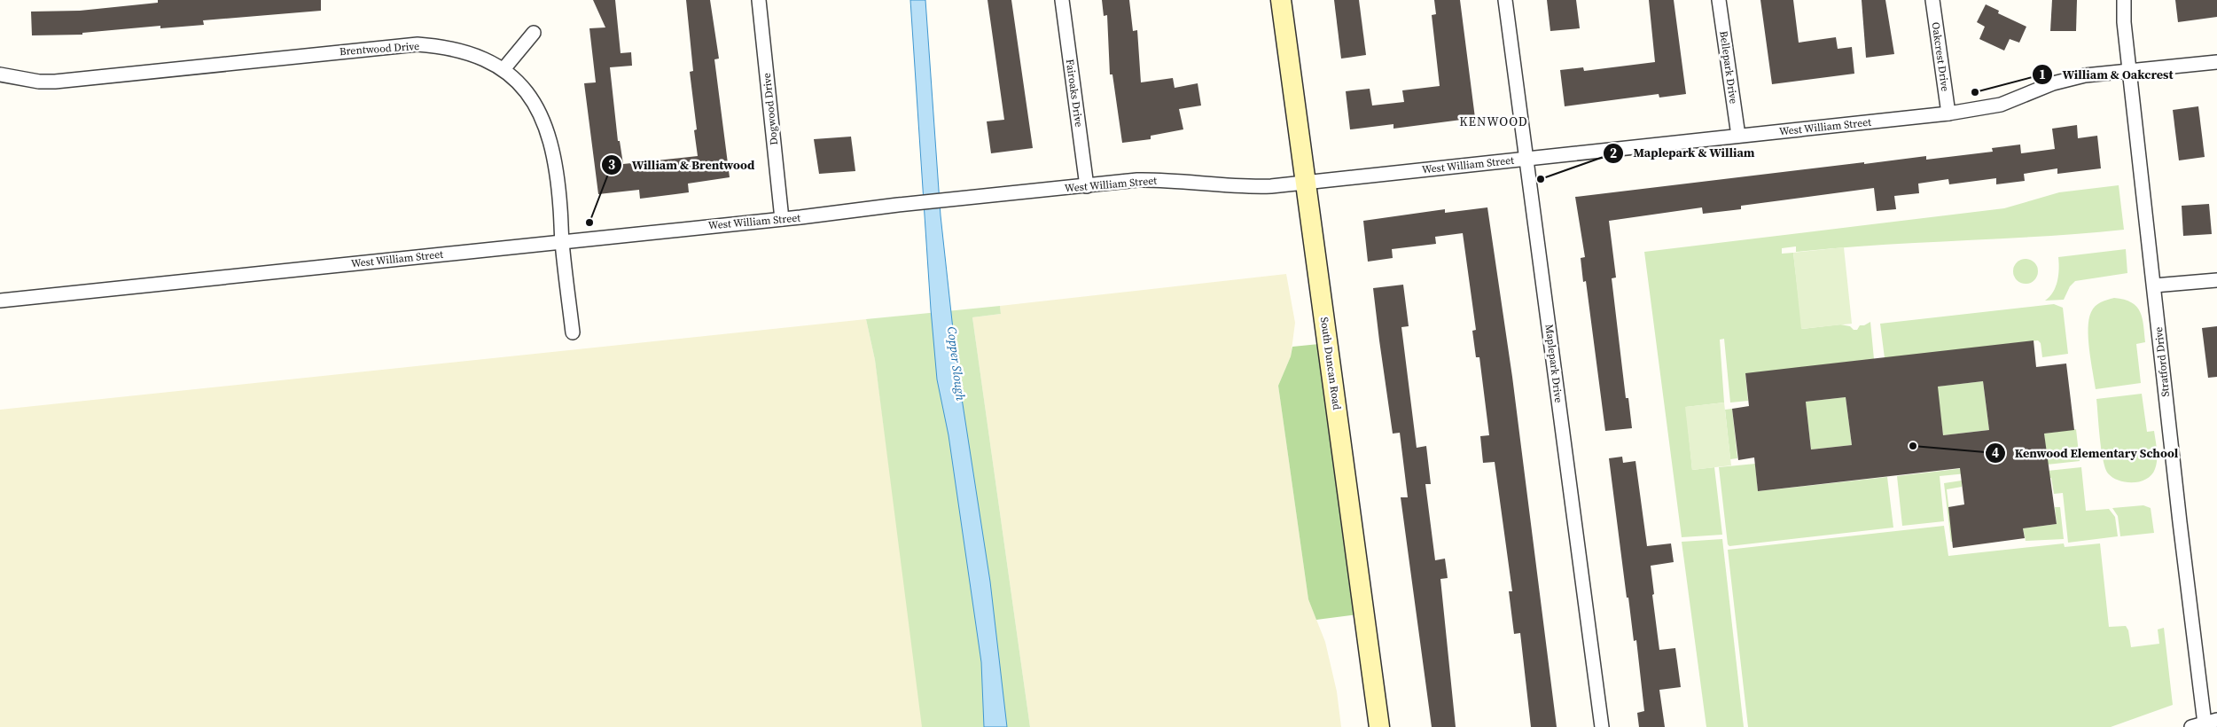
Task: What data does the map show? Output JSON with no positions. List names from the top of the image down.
{
  "streets": {
    "main road": ["South Duncan Road"],
    "street": [
      "Brentwood Drive",
      "Oakcrest Drive",
      "Bellepark Drive",
      "Fairoaks Drive",
      "Dogwood Drive",
      "West William Street",
      "Stratford Drive",
      "Maplepark Drive"
    ]
  },
  "crossings": [
    ["Brentwood Drive", "West William Street"],
    ["Oakcrest Drive", "West William Street"],
    ["Bellepark Drive", "West William Street"],
    ["Fairoaks Drive", "West William Street"],
    ["Dogwood Drive", "West William Street"],
    ["West William Street", "Stratford Drive"],
    ["West William Street", "South Duncan Road"],
    ["West William Street", "Maplepark Drive"]
  ],
  "districts": ["KENWOOD"],
  "water": ["Copper Slough"],
  "places": [
    "William & Oakcrest",
    "Maplepark & William",
    "William & Brentwood",
    "Kenwood Elementary School"
  ]
}
